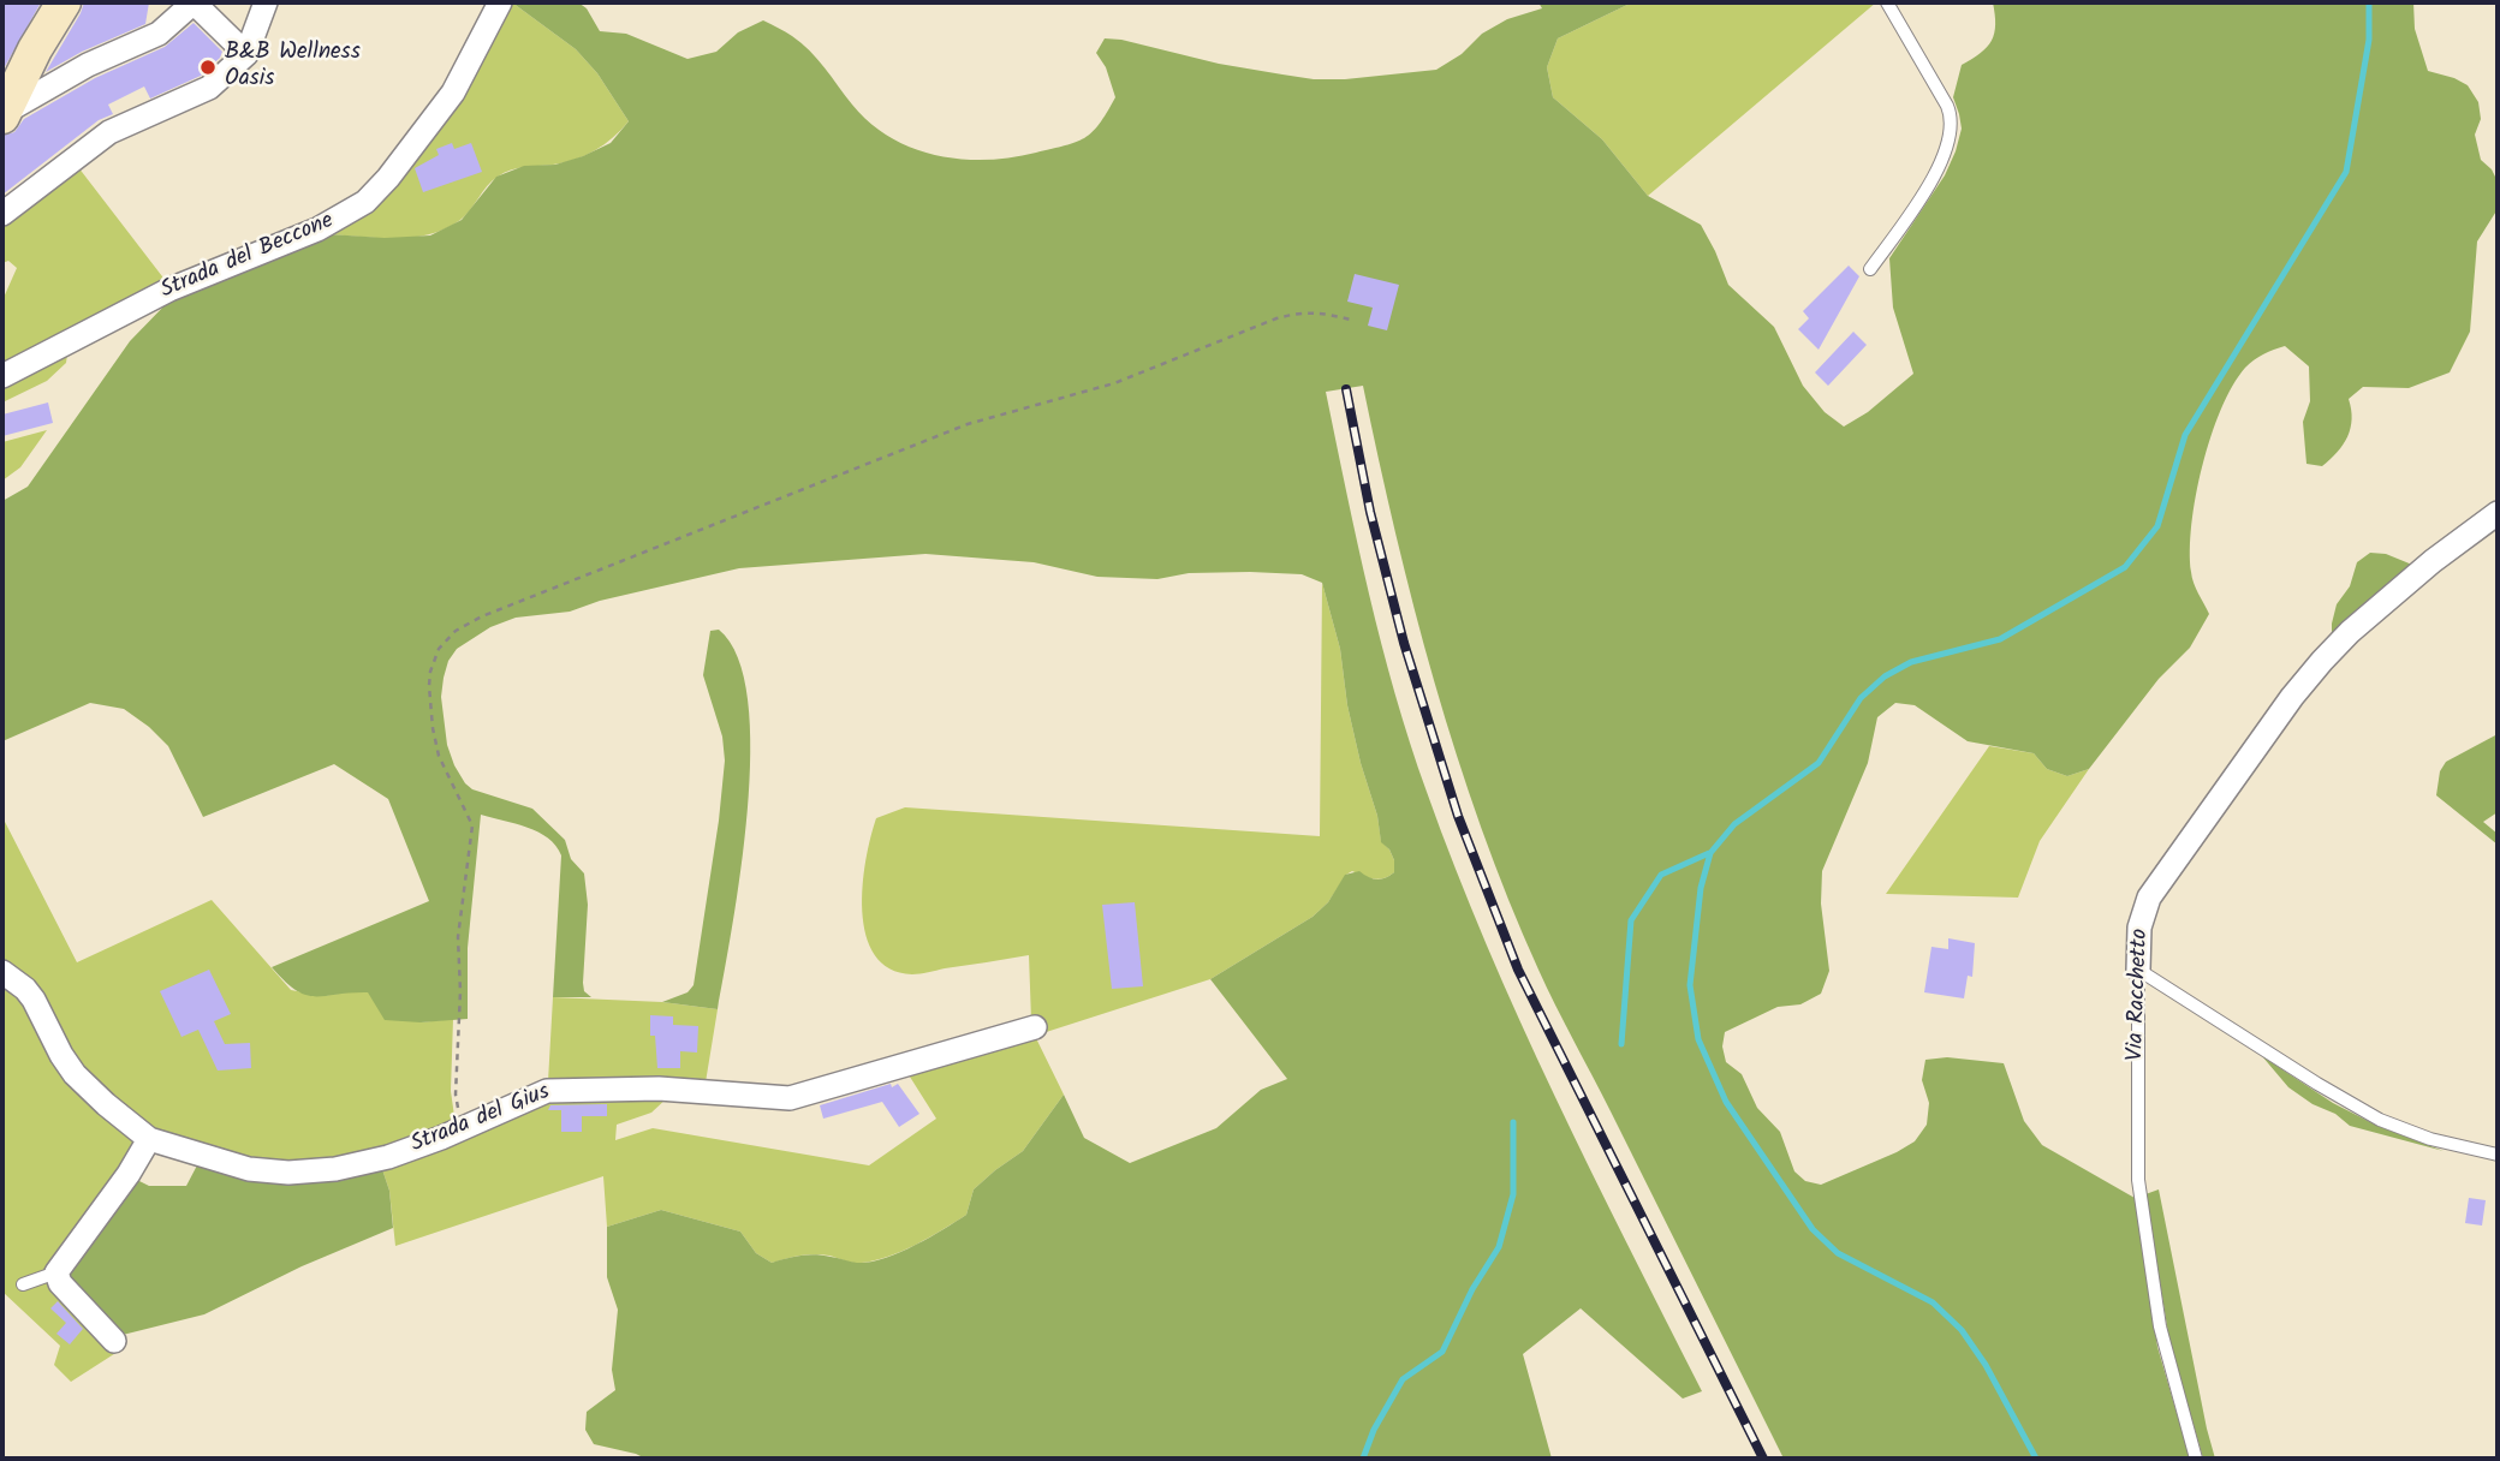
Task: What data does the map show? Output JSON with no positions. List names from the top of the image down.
{
  "streets": {
    "street": ["Strada del Beccone", "Via Racchetto", "Strada del Gius"]
  },
  "places": ["B&B Wellness Oasis"]
}
